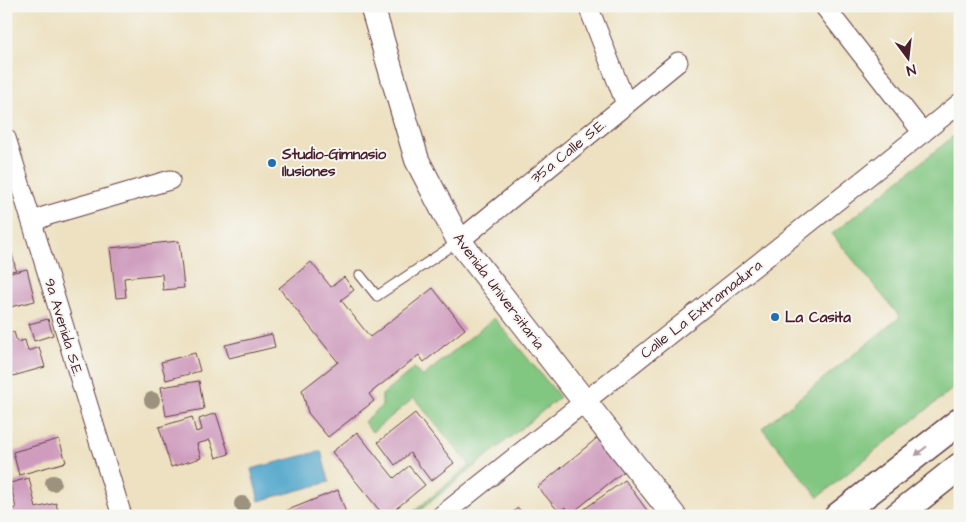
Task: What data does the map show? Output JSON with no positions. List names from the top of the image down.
{
  "streets": {
    "street": [
      "35a Calle S.E.",
      "Avenida Universitaria",
      "Calle La Extramadura",
      "9a Avenida S.E."
    ]
  },
  "crossings": [
    ["35a Calle S.E.", "Avenida Universitaria"],
    ["Avenida Universitaria", "Calle La Extramadura"]
  ],
  "places": ["Studio-Gimnasio Ilusiones", "La Casita"],
  "north": "bottom"
}
